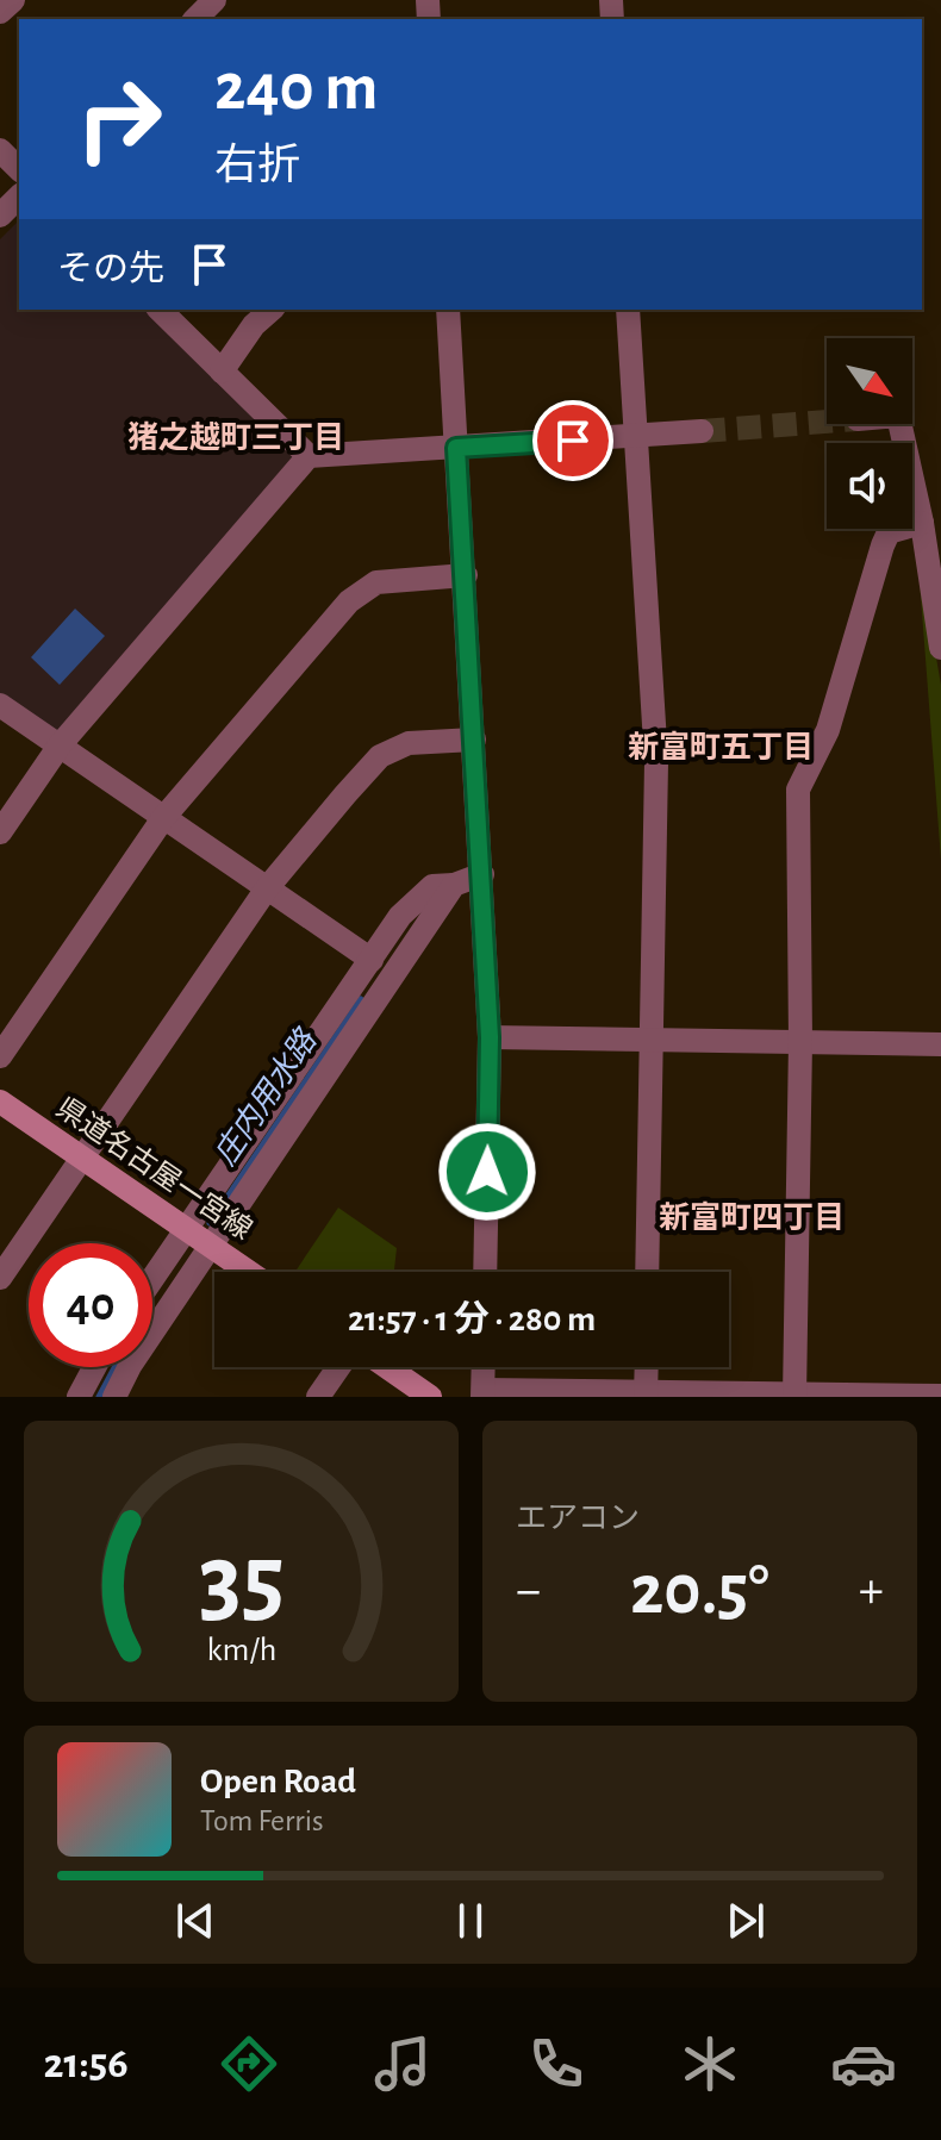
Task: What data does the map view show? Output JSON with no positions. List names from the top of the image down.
{
  "streets": {
    "main road": ["県道名古屋一宮線"]
  },
  "districts": ["猪之越町三丁目", "新富町五丁目", "新富町四丁目"],
  "water": ["庄内用水路"],
  "north": "bottom right",
  "page": {
    "turn": ["240 m", "右折"],
    "then": "その先",
    "limit": "40",
    "trip": "21:57 · 1 分 · 280 m",
    "tile": "エアコン",
    "heat": ["−", "20.5°", "+"],
    "song": ["Open Road", "Tom Ferris"],
    "tabs": "21:56",
    "gauge": ["35", "km/h"]
  }
}
